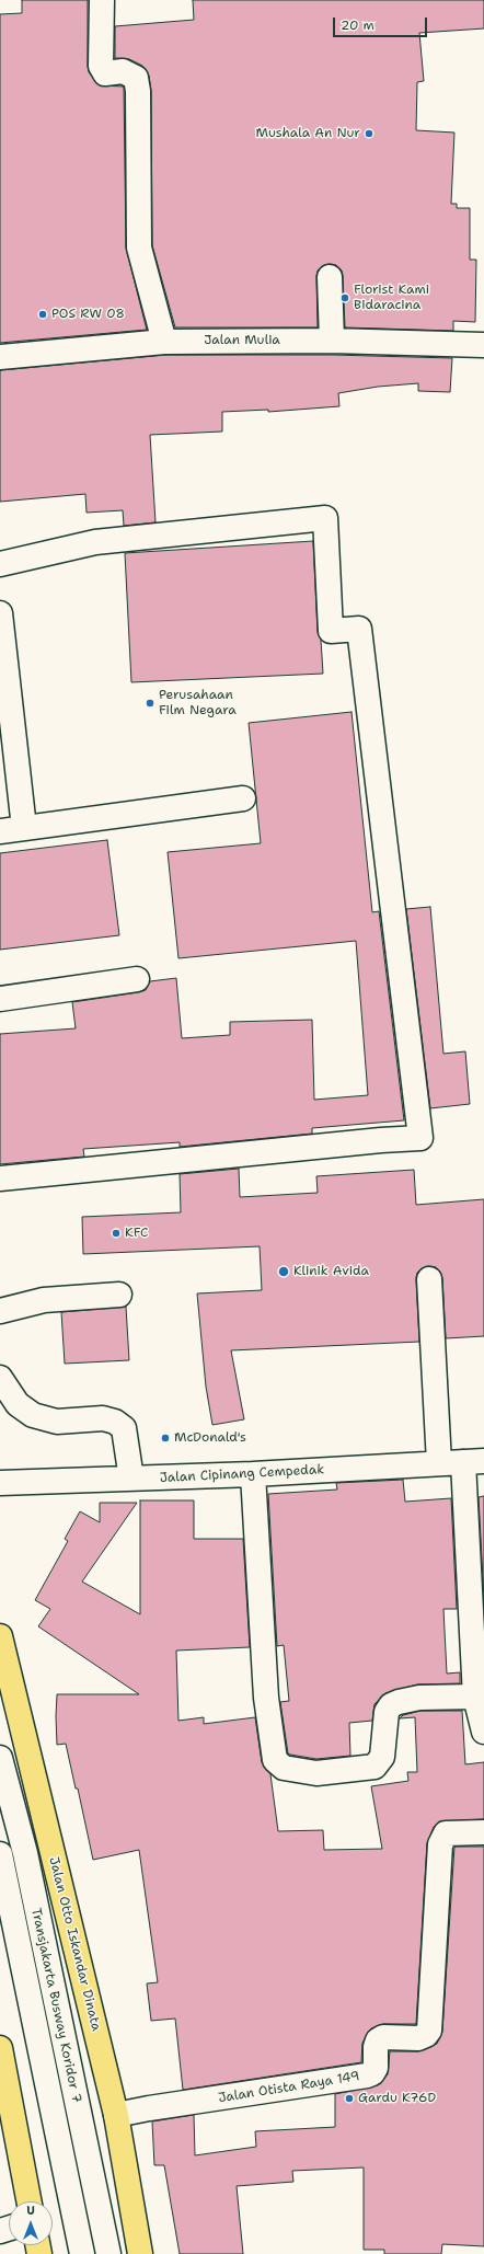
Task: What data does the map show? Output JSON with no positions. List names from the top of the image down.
{
  "streets": {
    "main road": ["Jalan Otto Iskandar Dinata"],
    "street": [
      "Jalan Mulia",
      "Jalan Cipinang Cempedak",
      "Transjakarta Busway Koridor 7",
      "Jalan Otista Raya 149"
    ]
  },
  "crossings": [
    ["Jalan Otto Iskandar Dinata", "Jalan Otista Raya 149"]
  ],
  "places": [
    "Mushala An Nur",
    "Florist Kami Bidaracina",
    "POS RW 08",
    "Perusahaan Film Negara",
    "KFC",
    "Klinik Avida",
    "McDonald's",
    "Gardu K76D"
  ],
  "scale_bar": "20 m",
  "north": "top"
}
